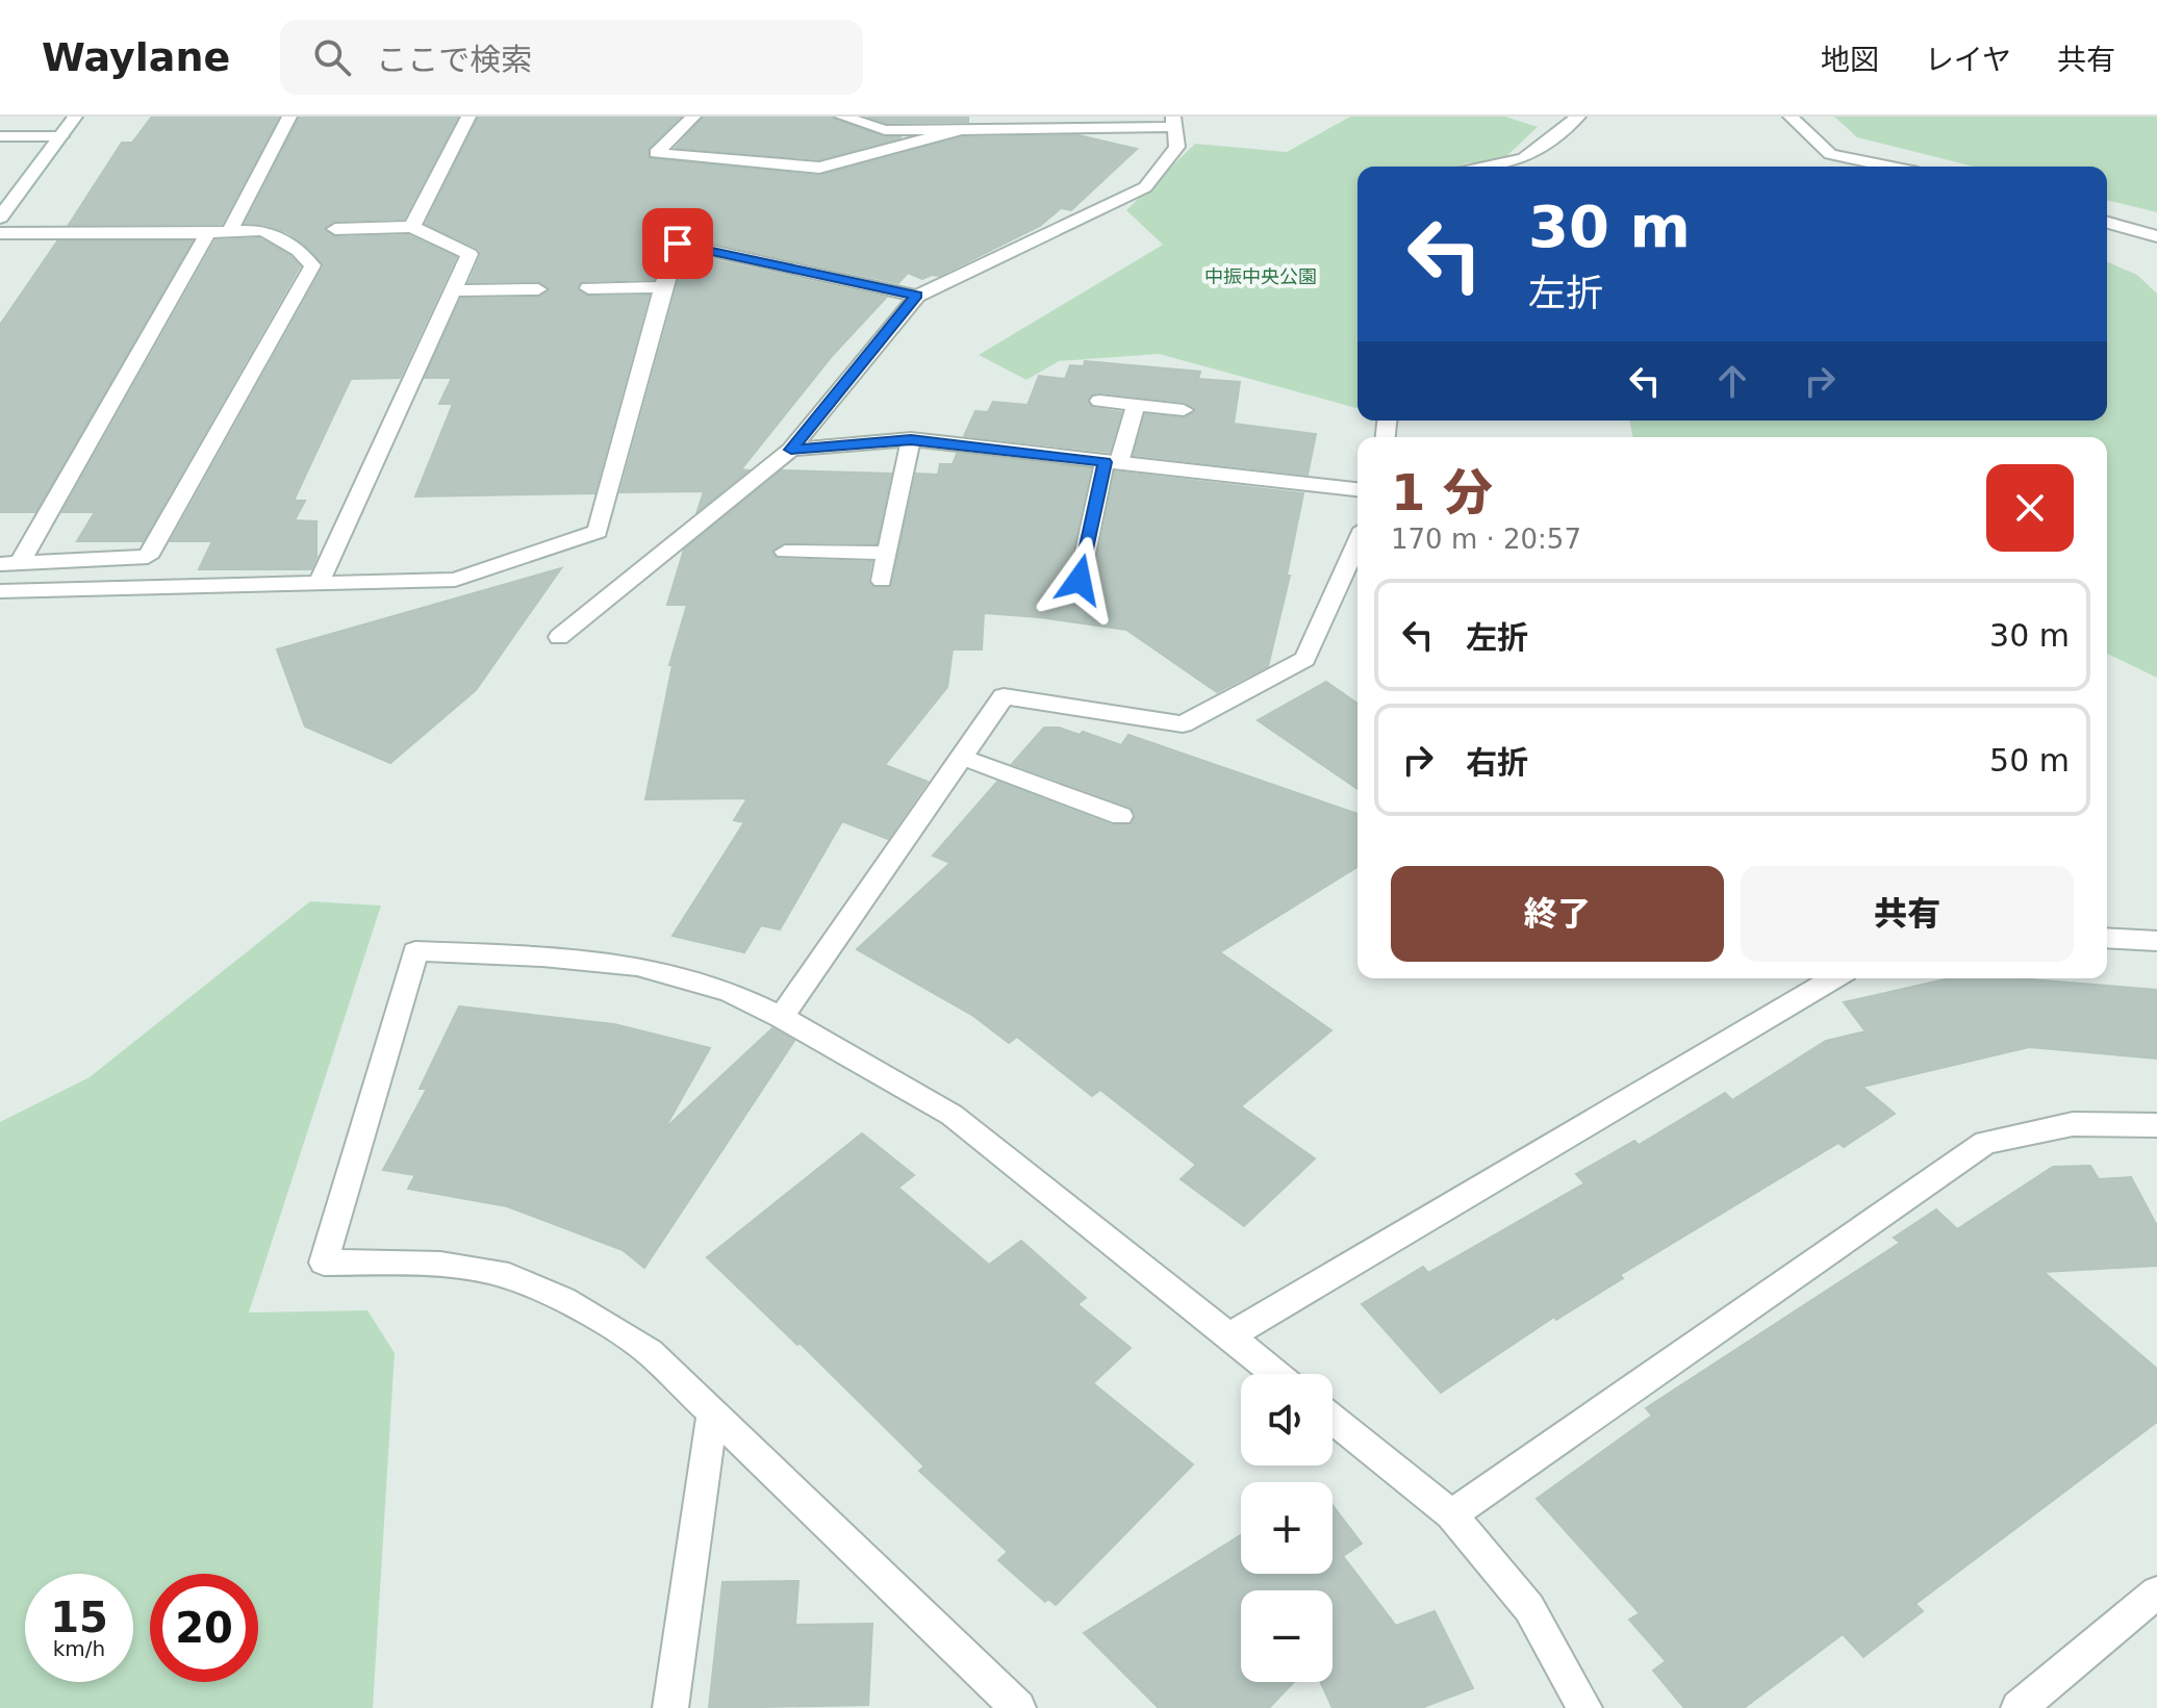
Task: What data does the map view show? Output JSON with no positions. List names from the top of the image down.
{
  "parks": ["中振中央公園"],
  "page": {
    "header": "Waylane",
    "search": "ここで検索",
    "nav": ["地図", "レイヤ", "共有"],
    "turn": ["30 m", "左折"],
    "heading": ["1 分", "170 m · 20:57"],
    "list": [
      {
        "name": "左折",
        "value": "30 m"
      },
      {
        "name": "右折",
        "value": "50 m"
      }
    ],
    "buttons": ["終了", "共有"],
    "map_buttons": ["+", "−"],
    "speed": "15 km/h",
    "limit": "20"
  }
}
